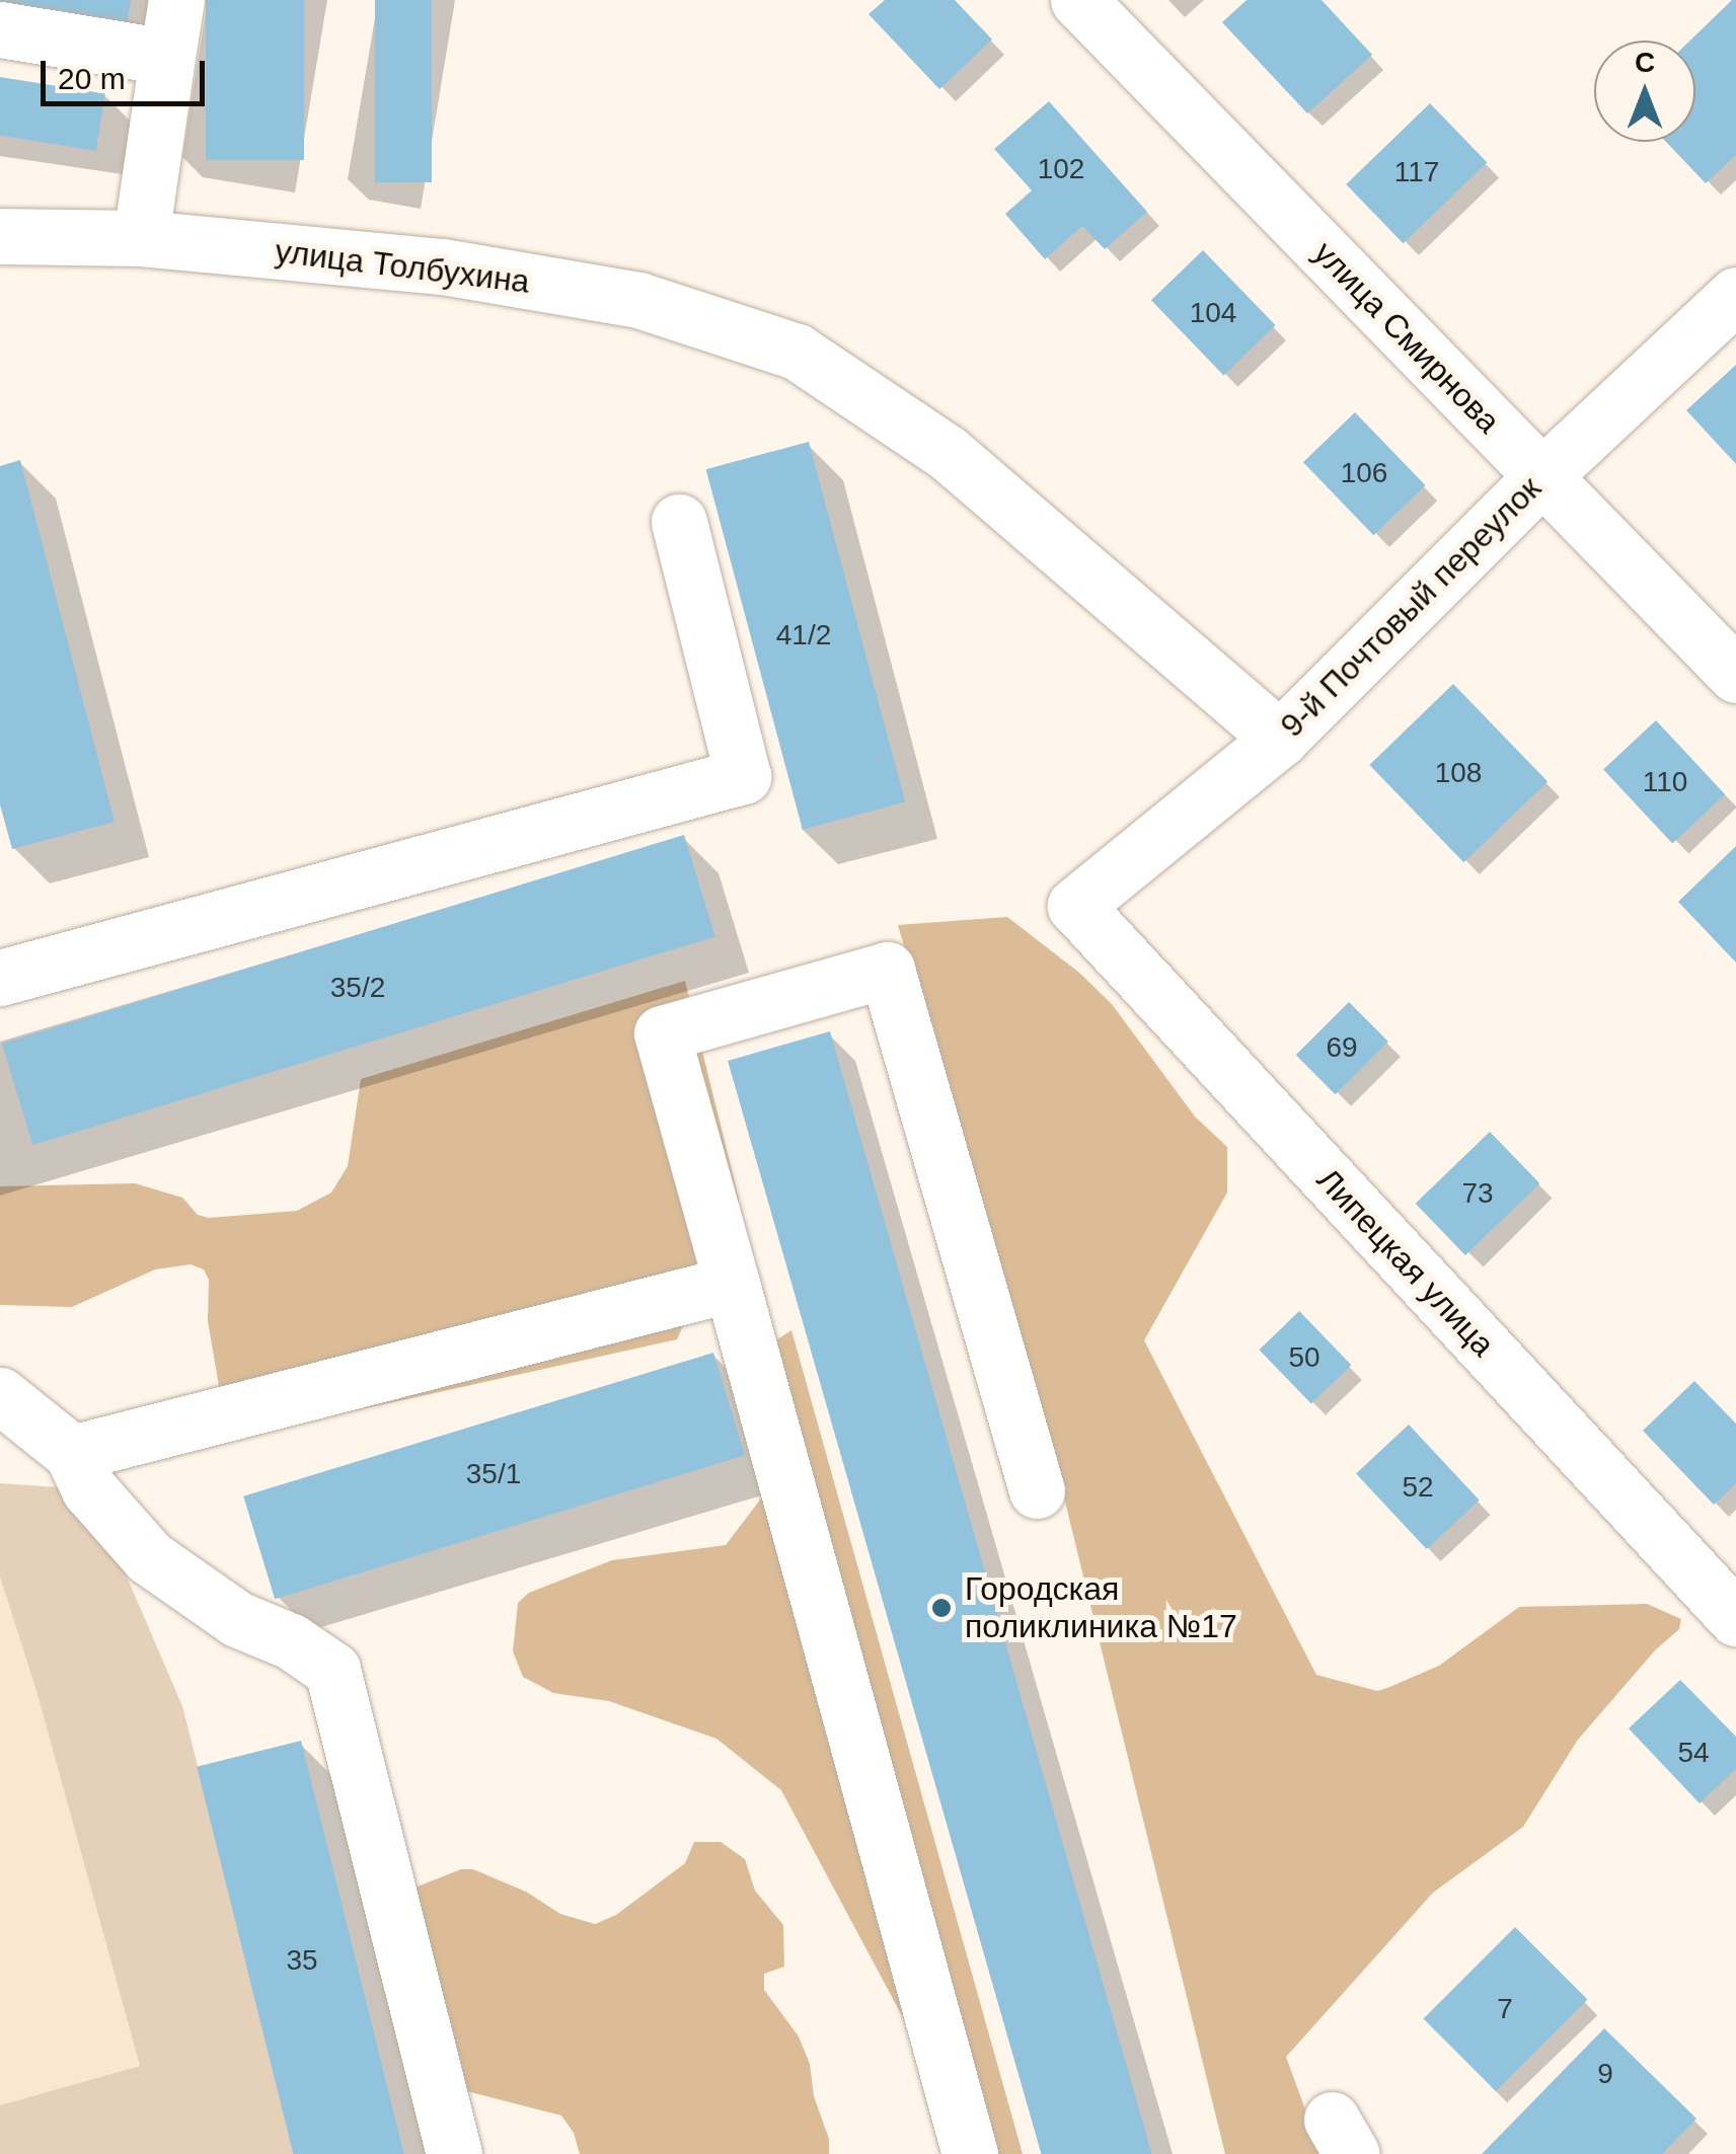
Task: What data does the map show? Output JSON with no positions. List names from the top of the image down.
{
  "streets": {
    "street": [
      "улица Толбухина",
      "улица Смирнова",
      "9-й Почтовый переулок",
      "Липецкая улица"
    ]
  },
  "crossings": [
    ["улица Толбухина", "9-й Почтовый переулок"],
    ["улица Смирнова", "9-й Почтовый переулок"],
    ["9-й Почтовый переулок", "Липецкая улица"]
  ],
  "places": ["Городская поликлиника №17"],
  "house_numbers": [
    "102",
    "117",
    "104",
    "106",
    "41/2",
    "108",
    "110",
    "35/2",
    "69",
    "73",
    "50",
    "35/1",
    "52",
    "54",
    "35",
    "7",
    "9"
  ],
  "scale_bar": "20 m",
  "north": "top"
}
